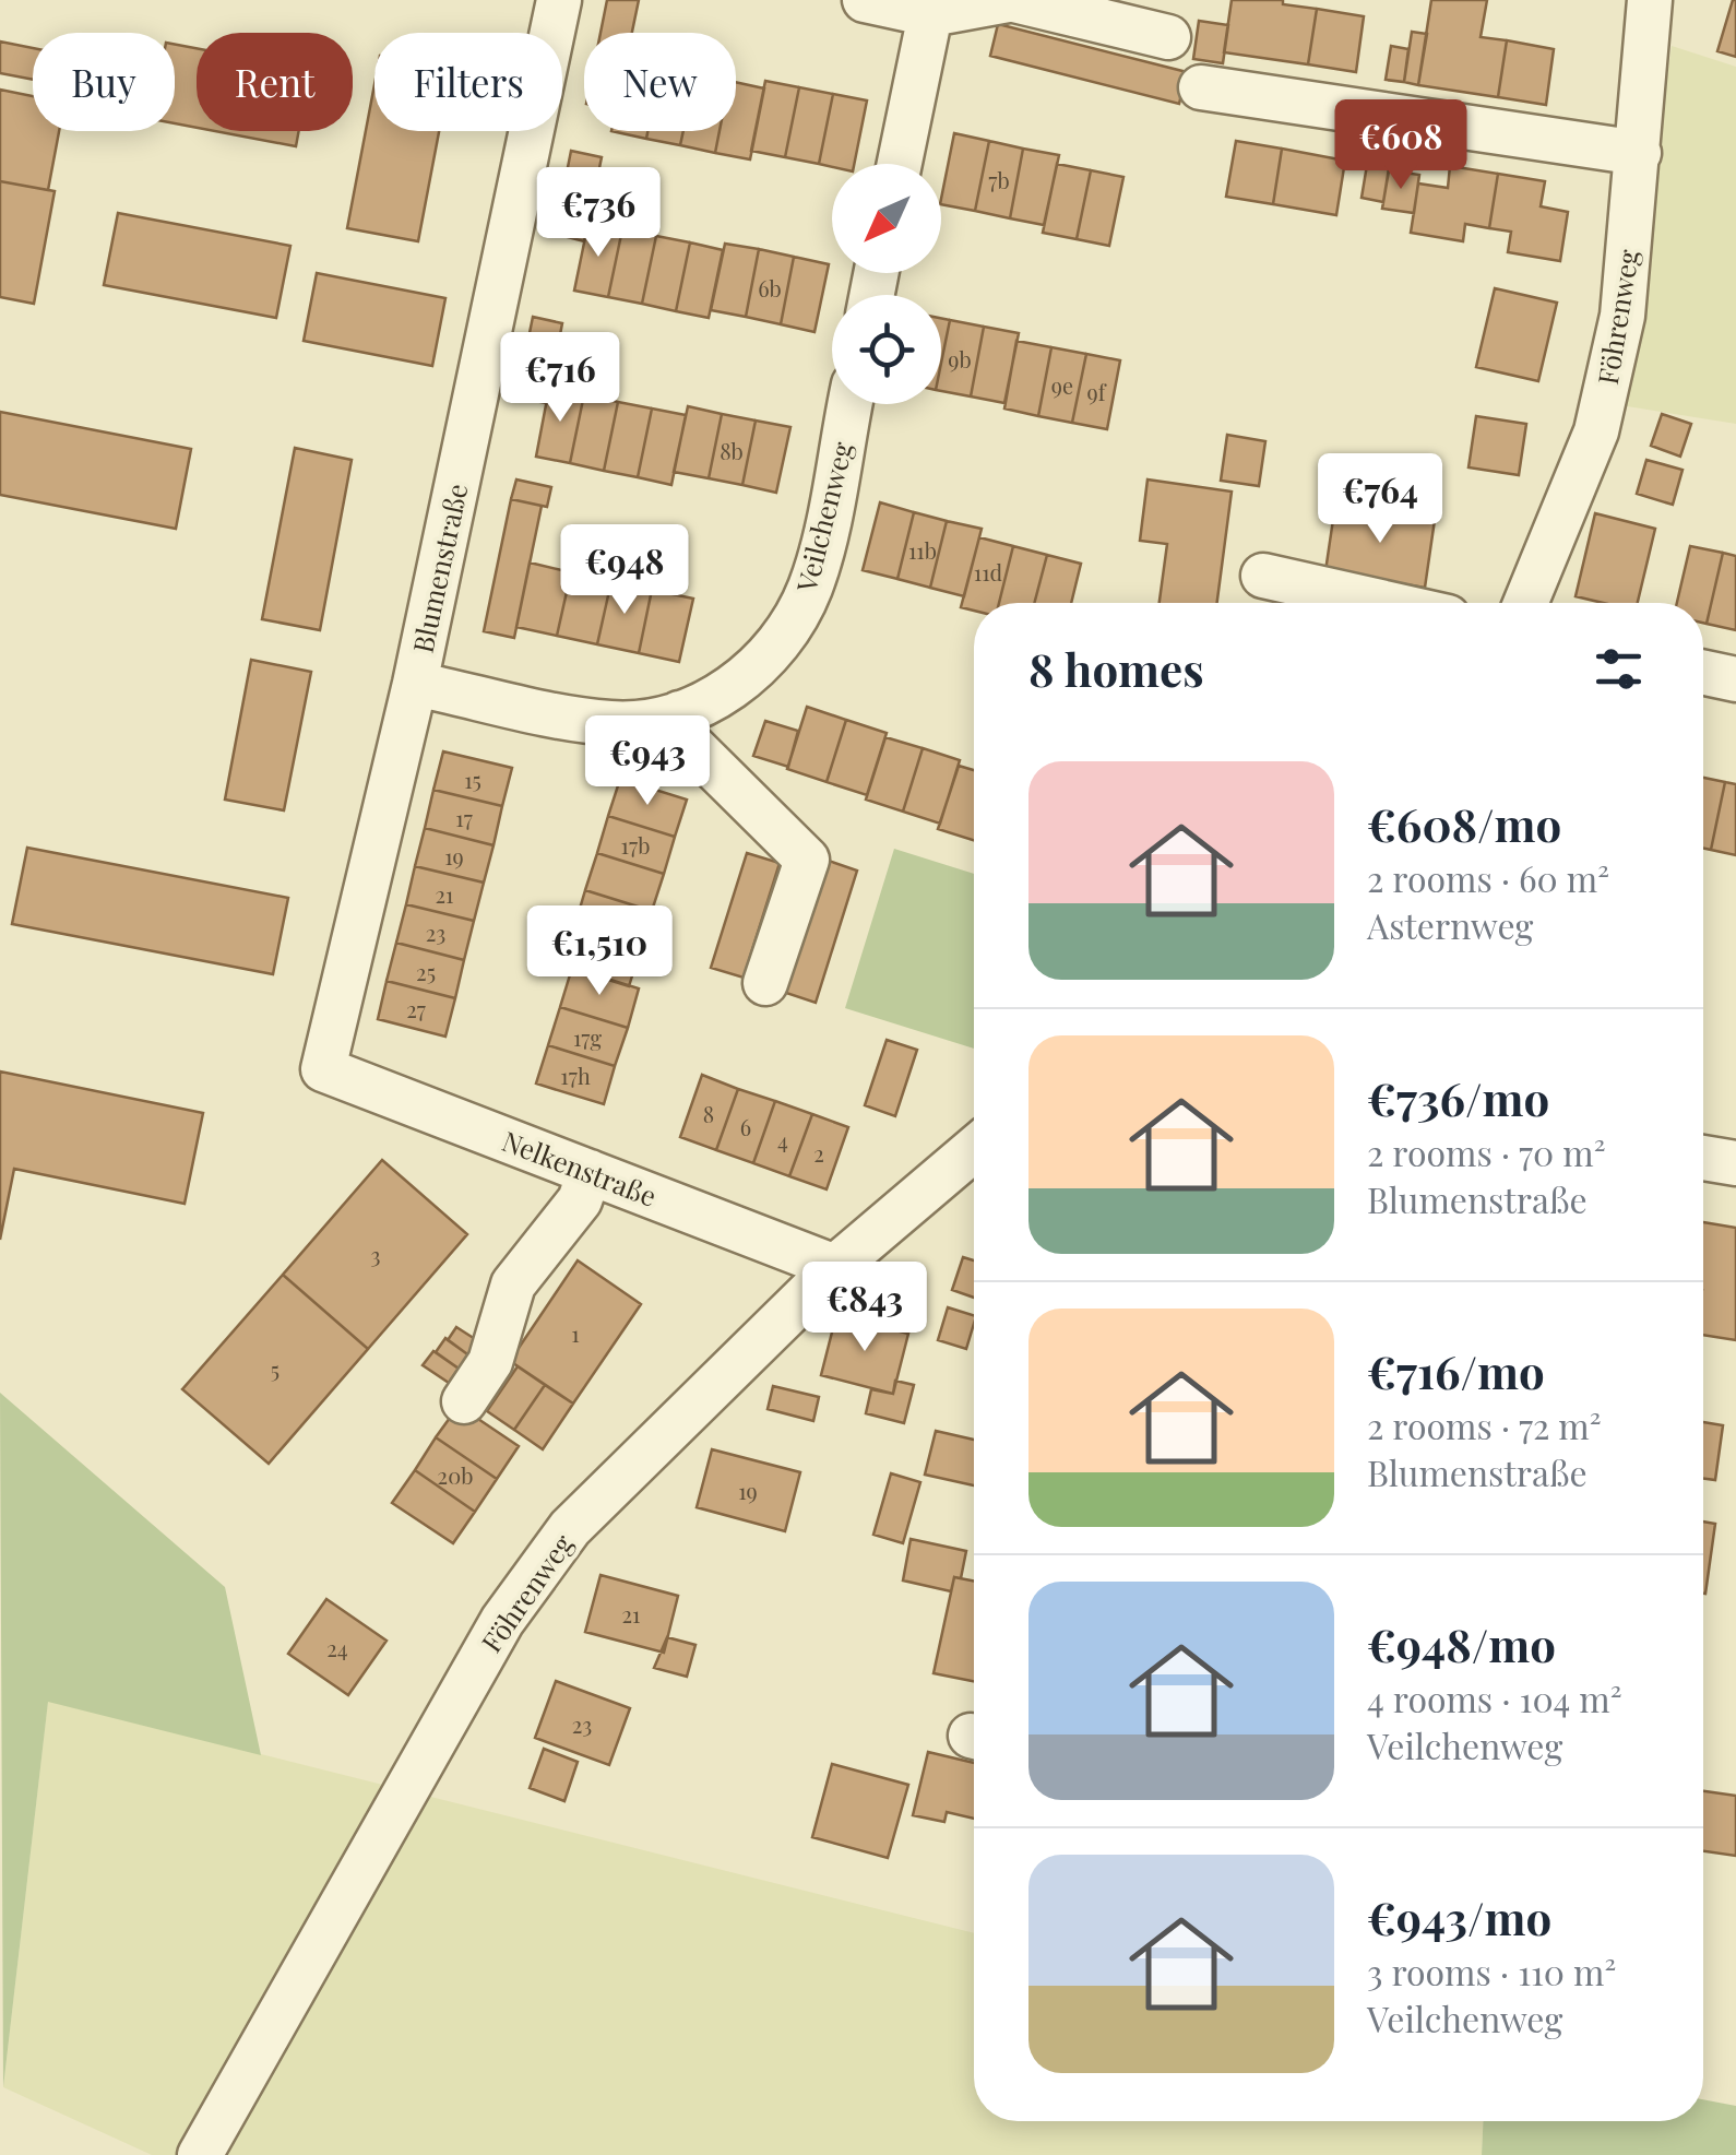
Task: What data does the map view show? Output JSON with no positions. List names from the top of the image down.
{
  "streets": {
    "street": [
      "Föhrenweg",
      "Veilchenweg",
      "Blumenstraße",
      "Nelkenstraße"
    ]
  },
  "crossings": [
    ["Föhrenweg", "Nelkenstraße"],
    ["Veilchenweg", "Blumenstraße"],
    ["Blumenstraße", "Nelkenstraße"]
  ],
  "house_numbers": [
    "7b",
    "6b",
    "9b",
    "9e",
    "9f",
    "8b",
    "11b",
    "11d",
    "15",
    "17",
    "17b",
    "19",
    "21",
    "23",
    "25",
    "27",
    "17g",
    "17h",
    "8",
    "6",
    "4",
    "2",
    "3",
    "1",
    "5",
    "20b",
    "19",
    "21",
    "24",
    "23"
  ],
  "north": "bottom left",
  "page": {
    "chip": [
      "Buy",
      "Rent",
      "Filters",
      "New"
    ],
    "price": [
      "€608",
      "€736",
      "€716",
      "€764",
      "€948",
      "€943",
      "€1,510",
      "€843"
    ],
    "heading": "8 homes",
    "list": [
      {
        "name": "€608/mo",
        "note": "2 rooms · 60 m² · Asternweg"
      },
      {
        "name": "€736/mo",
        "note": "2 rooms · 70 m² · Blumenstraße"
      },
      {
        "name": "€716/mo",
        "note": "2 rooms · 72 m² · Blumenstraße"
      },
      {
        "name": "€948/mo",
        "note": "4 rooms · 104 m² · Veilchenweg"
      },
      {
        "name": "€943/mo",
        "note": "3 rooms · 110 m² · Veilchenweg"
      }
    ]
  }
}
